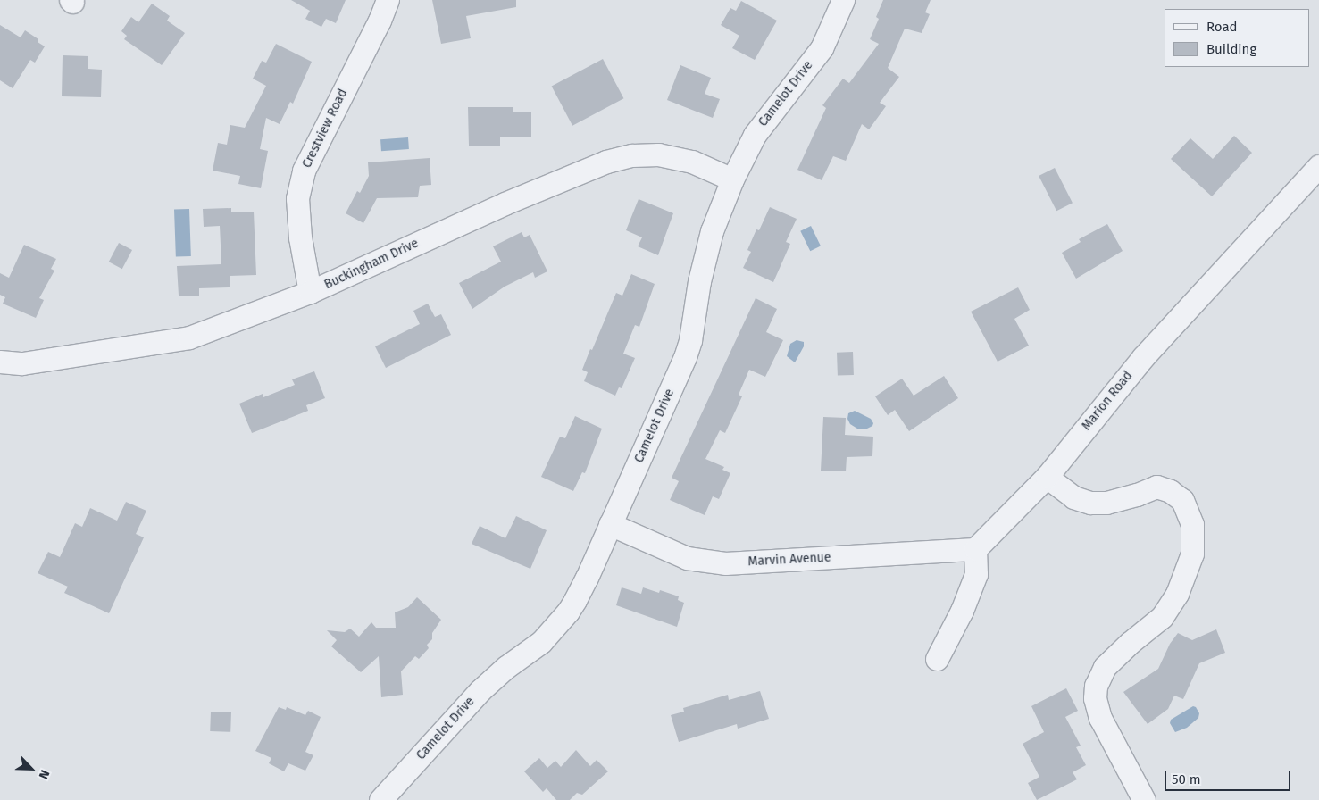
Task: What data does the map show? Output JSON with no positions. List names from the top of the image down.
{
  "streets": {
    "street": [
      "Camelot Drive",
      "Crestview Road",
      "Buckingham Drive",
      "Marion Road",
      "Marvin Avenue"
    ]
  },
  "crossings": [
    ["Camelot Drive", "Buckingham Drive"],
    ["Camelot Drive", "Marvin Avenue"],
    ["Crestview Road", "Buckingham Drive"],
    ["Marion Road", "Marvin Avenue"]
  ],
  "legend": ["Road", "Building"],
  "scale_bar": "50 m",
  "north": "bottom right"
}
